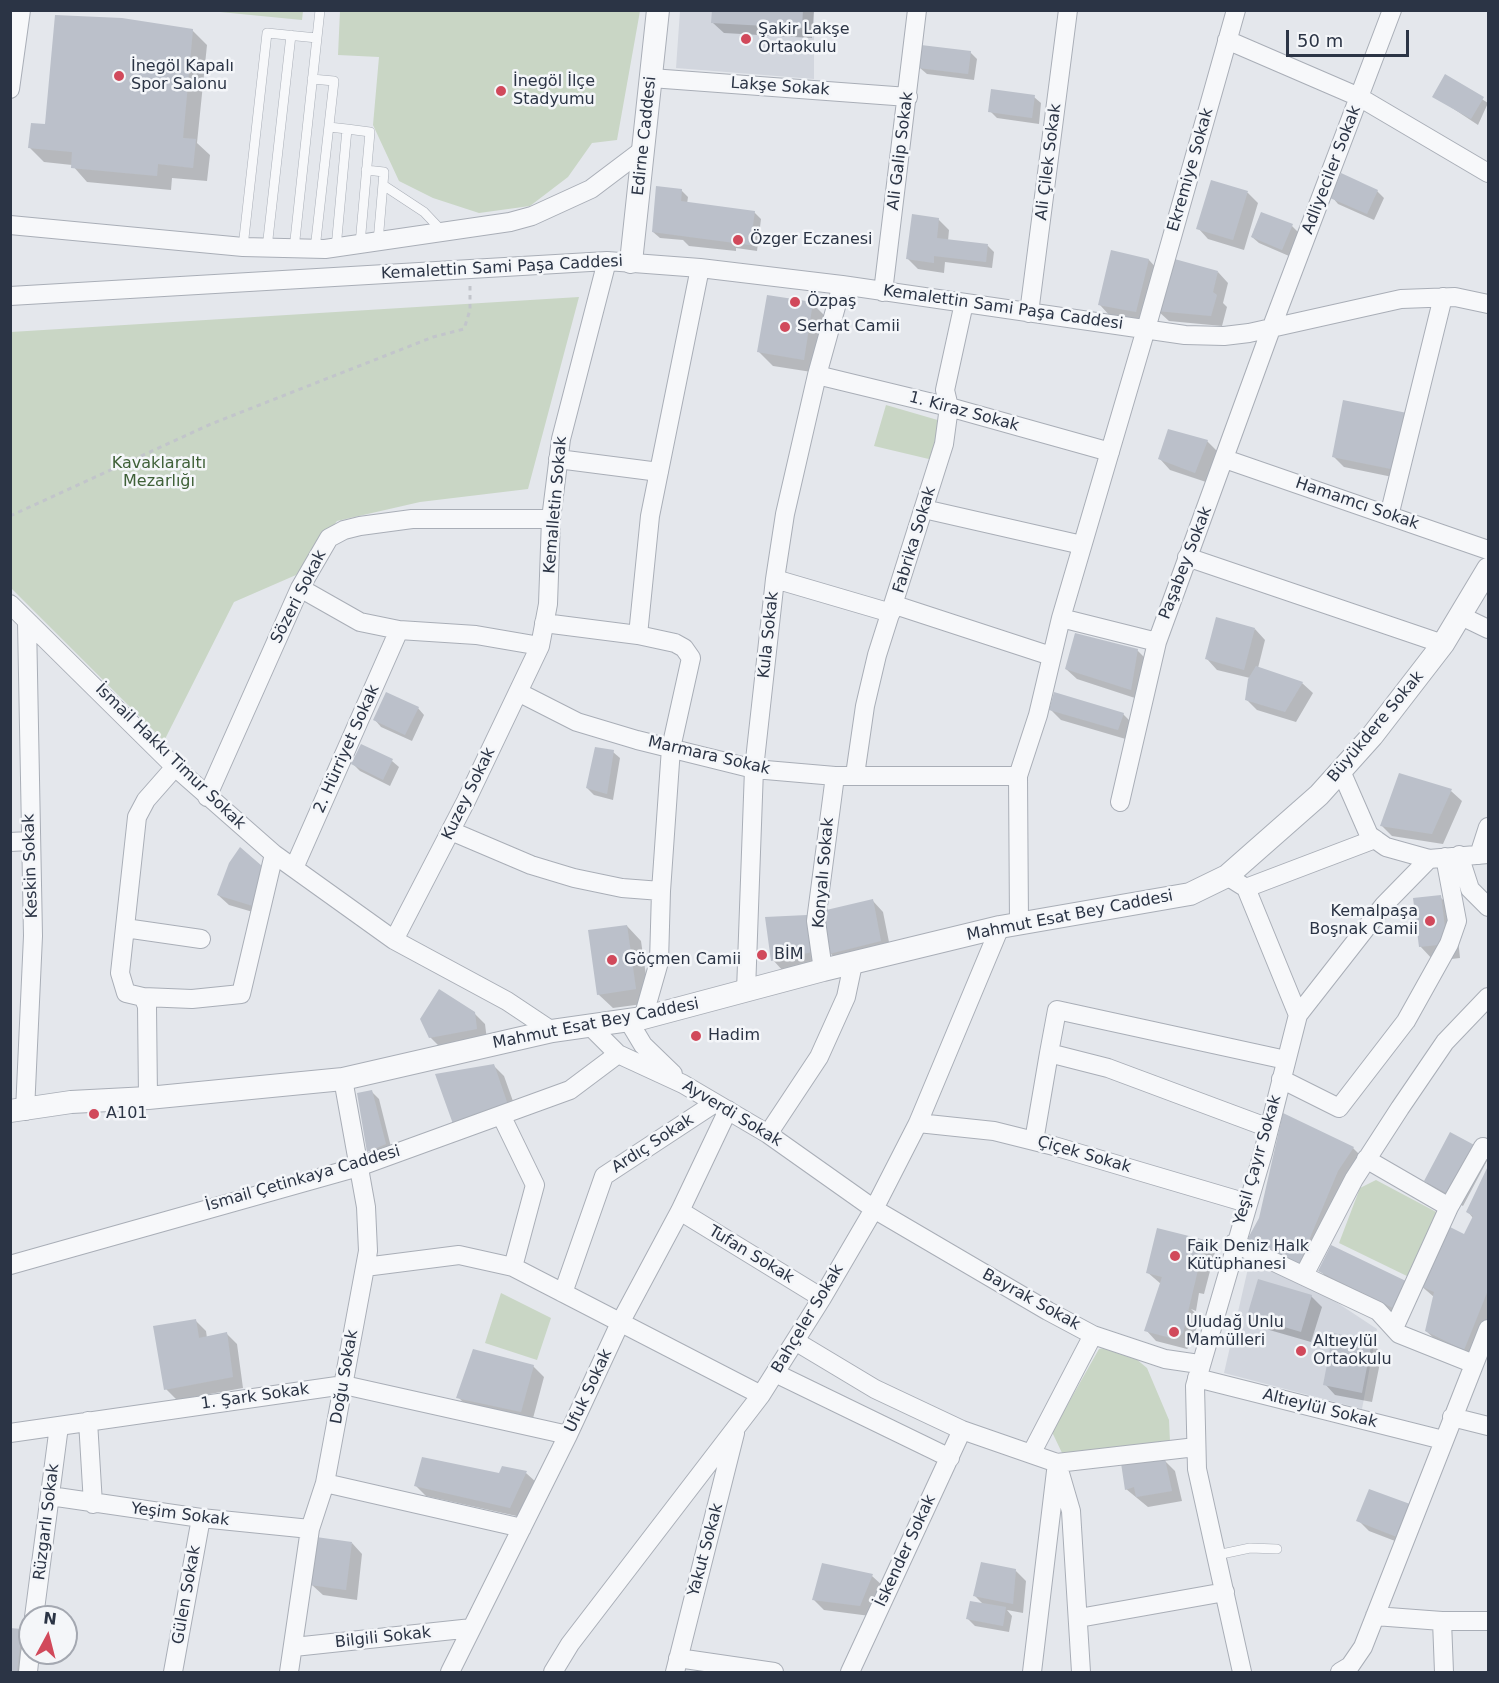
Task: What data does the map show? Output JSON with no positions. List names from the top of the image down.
{
  "streets": {
    "street": [
      "Lakşe Sokak",
      "Edirne Caddesi",
      "Ali Galip Sokak",
      "Ali Çilek Sokak",
      "Ekremiye Sokak",
      "Adliyeciler Sokak",
      "Kemalettin Sami Paşa Caddesi",
      "1. Kiraz Sokak",
      "Hamamcı Sokak",
      "Kemalletin Sokak",
      "Fabrika Sokak",
      "Paşabey Sokak",
      "Sözeri Sokak",
      "Kula Sokak",
      "Büyükdere Sokak",
      "2. Hürriyet Sokak",
      "Marmara Sokak",
      "İsmail Hakkı Timur Sokak",
      "Kuzey Sokak",
      "Keskin Sokak",
      "Konyalı Sokak",
      "Mahmut Esat Bey Caddesi",
      "Ayverdi Sokak",
      "Ardıç Sokak",
      "Çiçek Sokak",
      "Yeşil Çayır Sokak",
      "İsmail Çetinkaya Caddesi",
      "Tufan Sokak",
      "Bayrak Sokak",
      "Bahçeler Sokak",
      "Doğu Sokak",
      "Ufuk Sokak",
      "1. Şark Sokak",
      "Altıeylül Sokak",
      "Yeşim Sokak",
      "Rüzgarlı Sokak",
      "Yakut Sokak",
      "İskender Sokak",
      "Gülen Sokak",
      "Bilgili Sokak"
    ]
  },
  "crossings": [
    ["Lakşe Sokak", "Edirne Caddesi"],
    ["Lakşe Sokak", "Ali Galip Sokak"],
    ["Edirne Caddesi", "Kemalettin Sami Paşa Caddesi"],
    ["Ali Galip Sokak", "Kemalettin Sami Paşa Caddesi"],
    ["Ali Çilek Sokak", "Kemalettin Sami Paşa Caddesi"],
    ["Ekremiye Sokak", "Kemalettin Sami Paşa Caddesi"],
    ["Ekremiye Sokak", "1. Kiraz Sokak"],
    ["Ekremiye Sokak", "Marmara Sokak"],
    ["Ekremiye Sokak", "Mahmut Esat Bey Caddesi"],
    ["Ekremiye Sokak", "Bahçeler Sokak"],
    ["Adliyeciler Sokak", "Kemalettin Sami Paşa Caddesi"],
    ["Adliyeciler Sokak", "Paşabey Sokak"],
    ["Kemalettin Sami Paşa Caddesi", "Kemalletin Sokak"],
    ["Kemalettin Sami Paşa Caddesi", "Fabrika Sokak"],
    ["Kemalettin Sami Paşa Caddesi", "Paşabey Sokak"],
    ["Kemalettin Sami Paşa Caddesi", "Kula Sokak"],
    ["1. Kiraz Sokak", "Fabrika Sokak"],
    ["1. Kiraz Sokak", "Kula Sokak"],
    ["Hamamcı Sokak", "Paşabey Sokak"],
    ["Kemalletin Sokak", "Sözeri Sokak"],
    ["Kemalletin Sokak", "Kuzey Sokak"],
    ["Fabrika Sokak", "Marmara Sokak"],
    ["Sözeri Sokak", "İsmail Hakkı Timur Sokak"],
    ["Kula Sokak", "Marmara Sokak"],
    ["Kula Sokak", "Mahmut Esat Bey Caddesi"],
    ["Büyükdere Sokak", "Mahmut Esat Bey Caddesi"],
    ["2. Hürriyet Sokak", "İsmail Hakkı Timur Sokak"],
    ["Marmara Sokak", "Kuzey Sokak"],
    ["Marmara Sokak", "Konyalı Sokak"],
    ["İsmail Hakkı Timur Sokak", "Kuzey Sokak"],
    ["İsmail Hakkı Timur Sokak", "Keskin Sokak"],
    ["İsmail Hakkı Timur Sokak", "Mahmut Esat Bey Caddesi"],
    ["Keskin Sokak", "Mahmut Esat Bey Caddesi"],
    ["Konyalı Sokak", "Mahmut Esat Bey Caddesi"],
    ["Mahmut Esat Bey Caddesi", "Ayverdi Sokak"],
    ["Mahmut Esat Bey Caddesi", "Bahçeler Sokak"],
    ["Mahmut Esat Bey Caddesi", "Doğu Sokak"],
    ["Ayverdi Sokak", "Ardıç Sokak"],
    ["Ayverdi Sokak", "İsmail Çetinkaya Caddesi"],
    ["Ayverdi Sokak", "Bayrak Sokak"],
    ["Ayverdi Sokak", "Bahçeler Sokak"],
    ["Ayverdi Sokak", "Ufuk Sokak"],
    ["Ardıç Sokak", "Ufuk Sokak"],
    ["Çiçek Sokak", "Yeşil Çayır Sokak"],
    ["Çiçek Sokak", "Bahçeler Sokak"],
    ["Yeşil Çayır Sokak", "Bayrak Sokak"],
    ["Yeşil Çayır Sokak", "Altıeylül Sokak"],
    ["İsmail Çetinkaya Caddesi", "Doğu Sokak"],
    ["Tufan Sokak", "Bahçeler Sokak"],
    ["Tufan Sokak", "Ufuk Sokak"],
    ["Bayrak Sokak", "Bahçeler Sokak"],
    ["Bayrak Sokak", "Altıeylül Sokak"],
    ["Bahçeler Sokak", "Yakut Sokak"],
    ["Doğu Sokak", "1. Şark Sokak"],
    ["Doğu Sokak", "Yeşim Sokak"],
    ["Doğu Sokak", "Bilgili Sokak"],
    ["Ufuk Sokak", "1. Şark Sokak"],
    ["Ufuk Sokak", "Bilgili Sokak"],
    ["1. Şark Sokak", "Rüzgarlı Sokak"],
    ["Yeşim Sokak", "Rüzgarlı Sokak"],
    ["Yeşim Sokak", "Gülen Sokak"]
  ],
  "parks": ["Kavaklaraltı Mezarlığı"],
  "places": [
    "Şakir Lakşe Ortaokulu",
    "İnegöl Kapalı Spor Salonu",
    "İnegöl İlçe Stadyumu",
    "Özger Eczanesi",
    "Özpaş",
    "Serhat Camii",
    "Kemalpaşa Boşnak Camii",
    "BİM",
    "Göçmen Camii",
    "Hadim",
    "A101",
    "Faik Deniz Halk Kütüphanesi",
    "Uludağ Unlu Mamülleri",
    "Altıeylül Ortaokulu"
  ],
  "scale_bar": "50 m",
  "north": "top"
}
